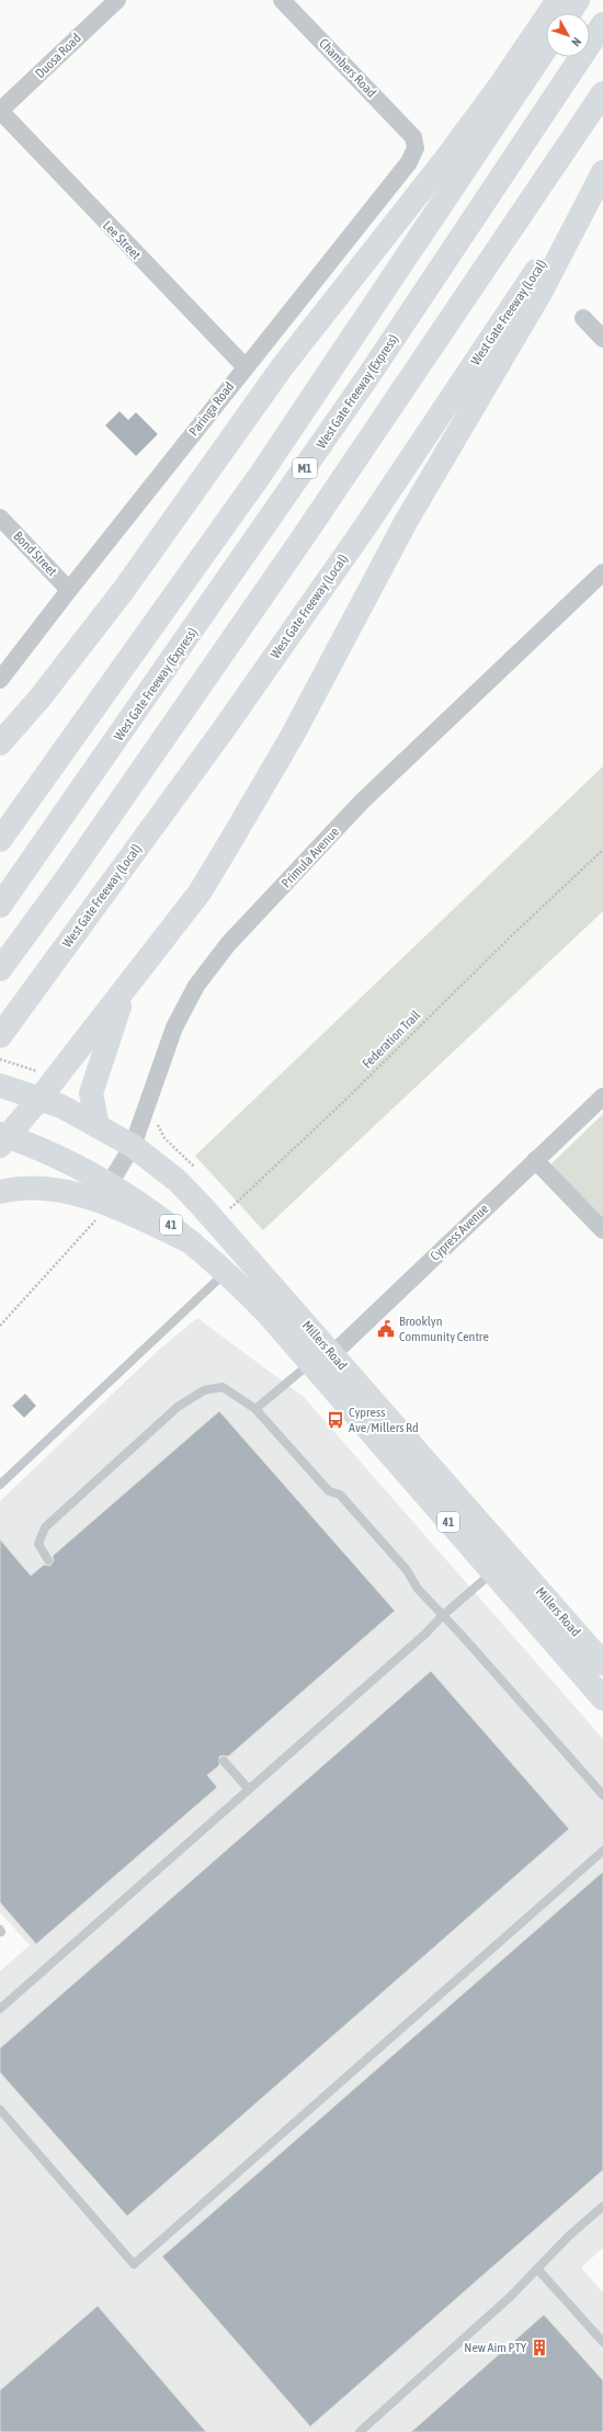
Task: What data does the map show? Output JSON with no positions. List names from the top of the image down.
{
  "streets": {
    "main road": [
      "West Gate Freeway (Local)",
      "West Gate Freeway (Express)",
      "M1",
      "41",
      "Millers Road"
    ],
    "street": [
      "Duosa Road",
      "Chambers Road",
      "Lee Street",
      "Paringa Road",
      "Bond Street",
      "Primula Avenue",
      "Cypress Avenue"
    ],
    "path": ["Federation Trail"]
  },
  "crossings": [
    ["Duosa Road", "Lee Street"],
    ["Chambers Road", "Paringa Road"],
    ["Lee Street", "Paringa Road"],
    ["Paringa Road", "Bond Street"],
    ["Primula Avenue", "Millers Road"],
    ["Federation Trail", "Millers Road"],
    ["Cypress Avenue", "Millers Road"]
  ],
  "places": {
    "public building": ["Brooklyn Community Centre"],
    "bus stop": ["Cypress Ave/Millers Rd"],
    "building": ["New Aim PTY"]
  },
  "north": "bottom right"
}
